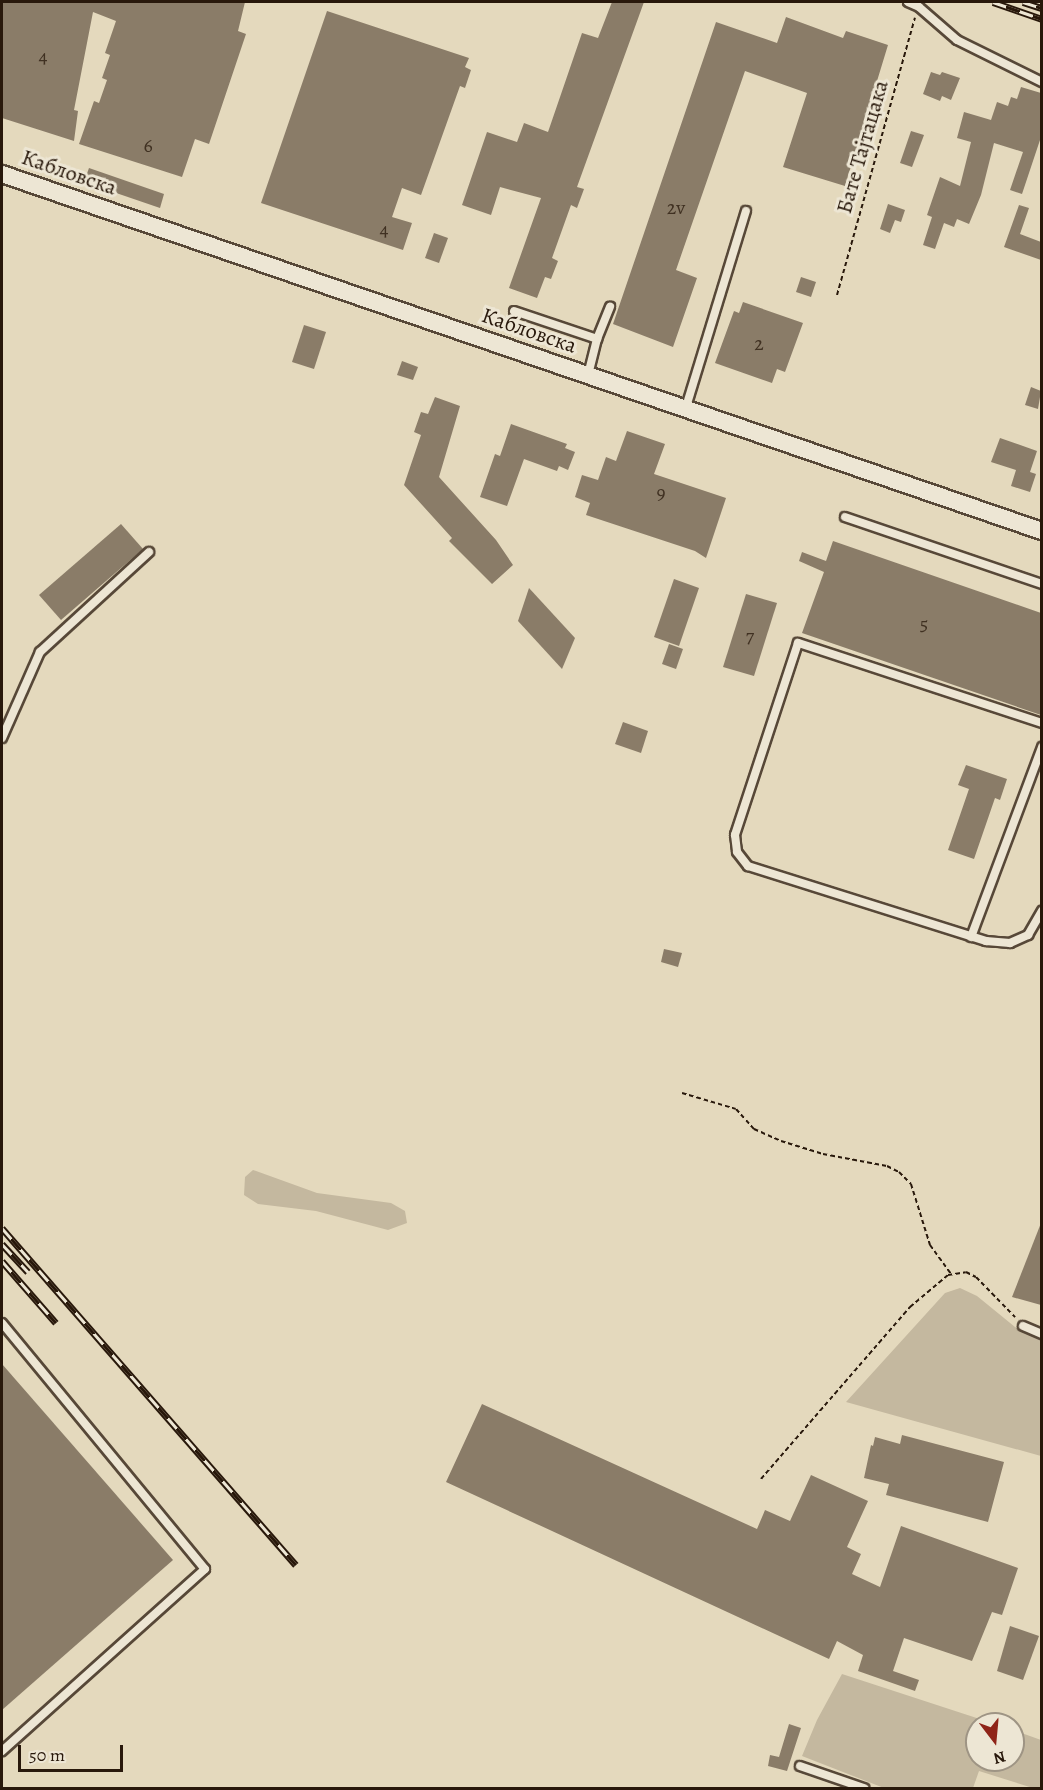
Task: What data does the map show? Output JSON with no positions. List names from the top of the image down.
{
  "streets": {
    "street": ["Кабловска"],
    "path": ["Бате Тајтацака"]
  },
  "house_numbers": [
    "4",
    "6",
    "2v",
    "4",
    "2",
    "9",
    "5",
    "7"
  ],
  "scale_bar": "50 m",
  "north": "bottom"
}
